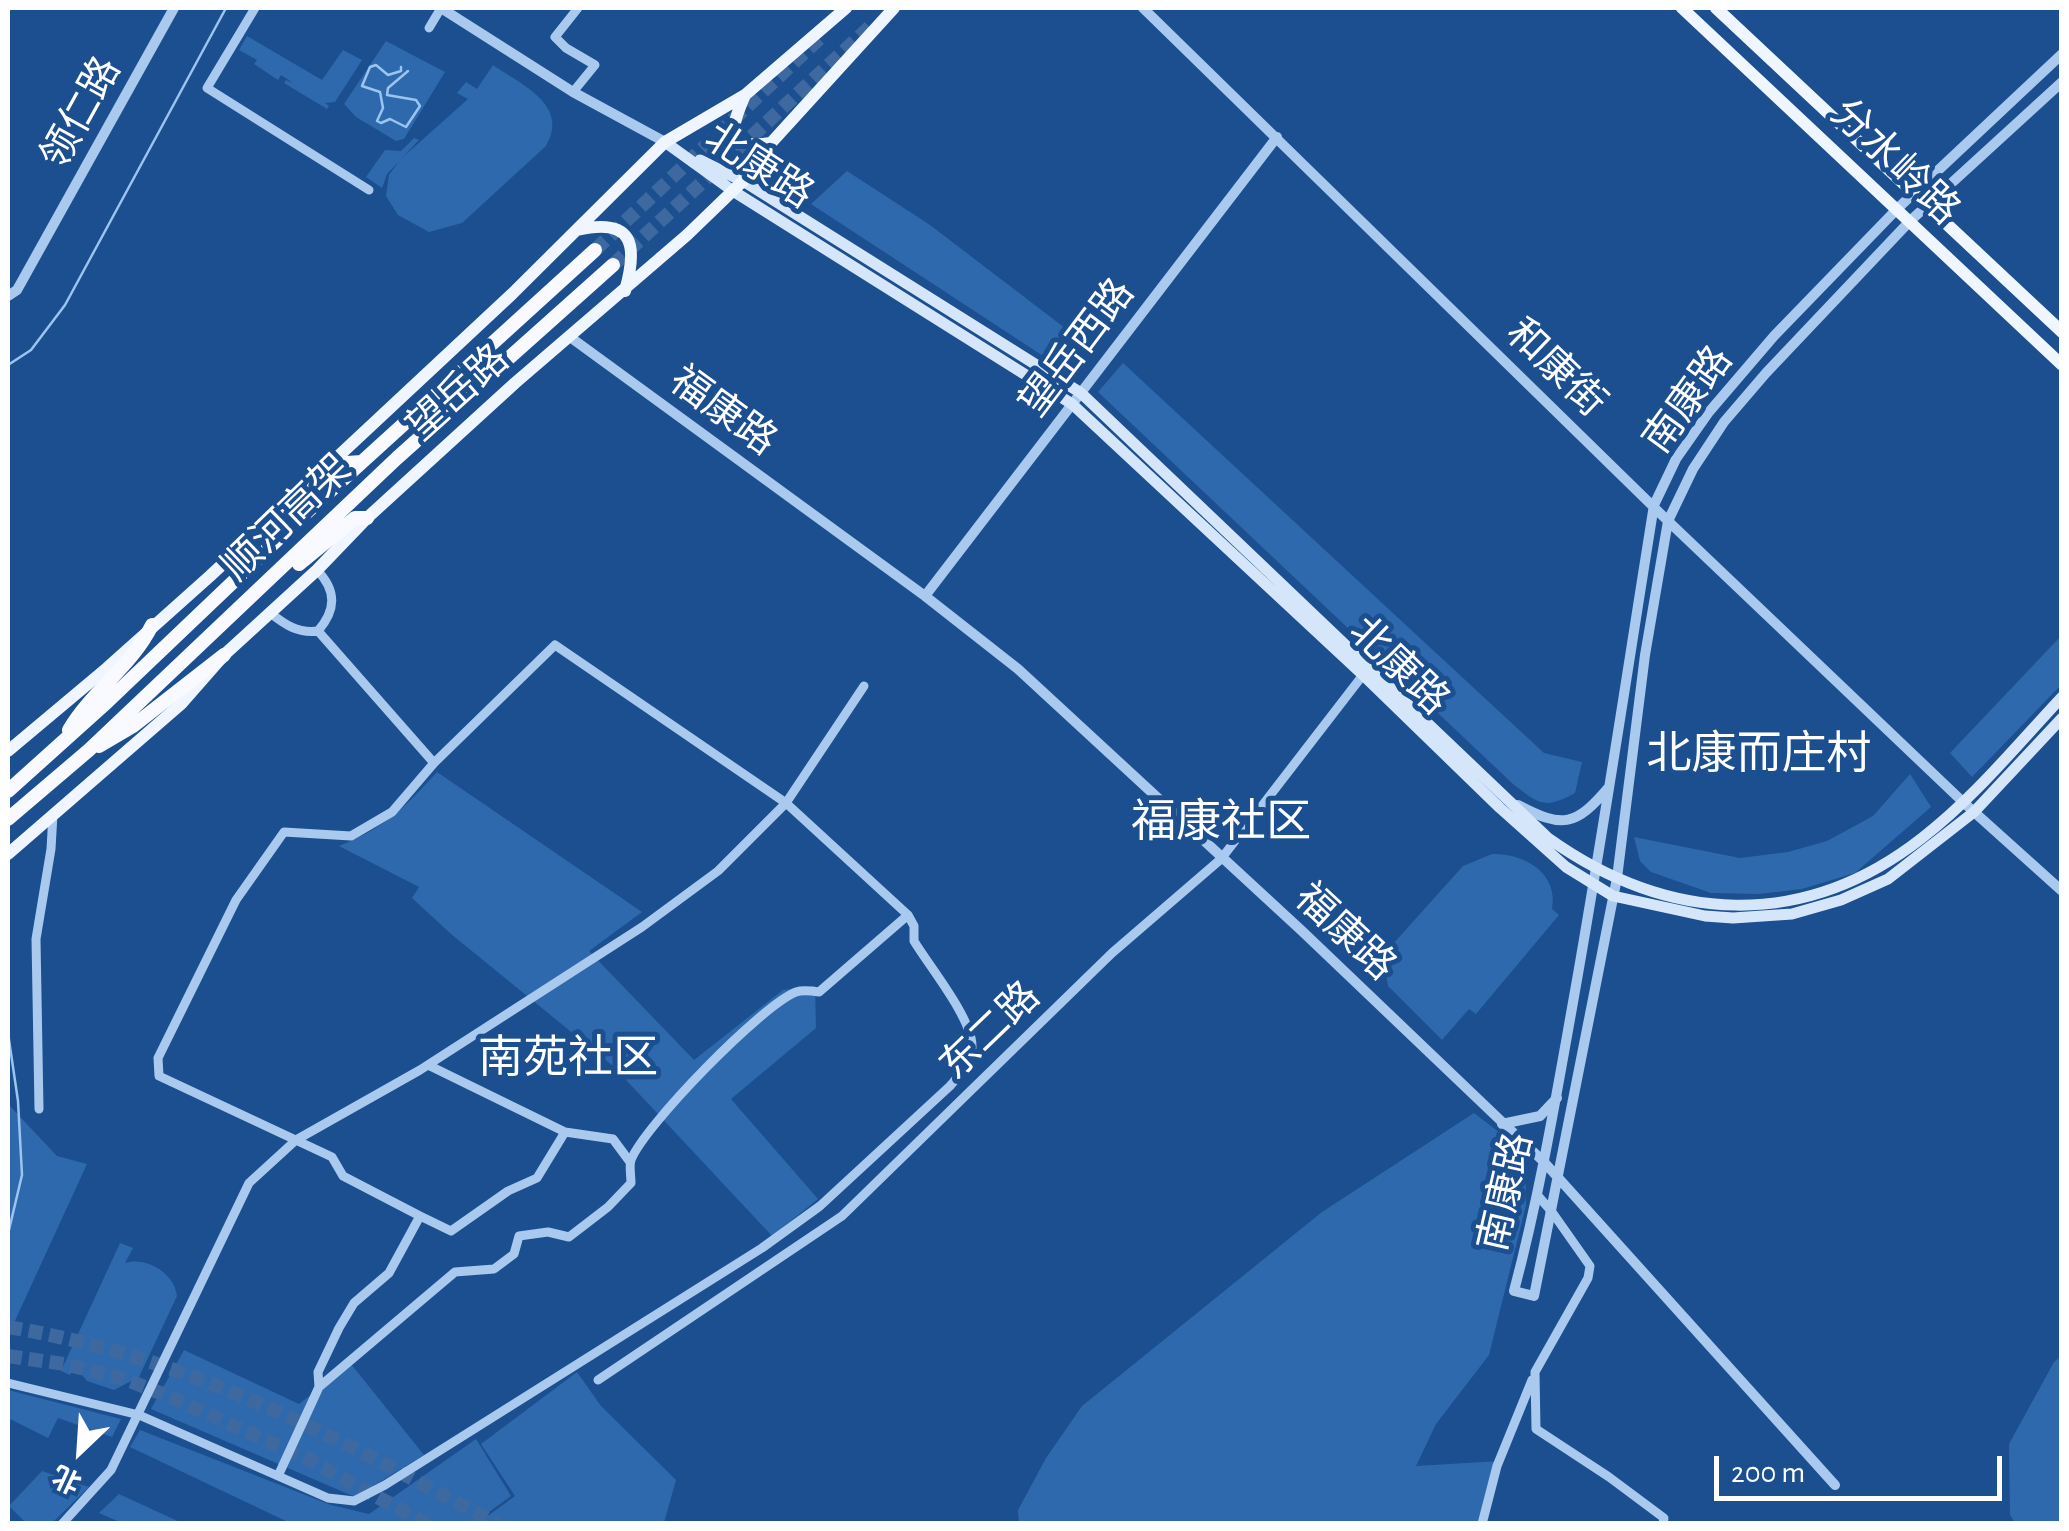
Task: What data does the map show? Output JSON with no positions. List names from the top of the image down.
{
  "streets": {
    "highway": ["顺河高架"],
    "main road": ["分水岭路", "北康路", "望岳路"],
    "street": [
      "领仁路",
      "望岳西路",
      "和康街",
      "南康路",
      "福康路",
      "东二路"
    ]
  },
  "crossings": [
    ["分水岭路", "南康路"],
    ["北康路", "望岳西路"],
    ["北康路", "和康街"],
    ["北康路", "望岳路"],
    ["北康路", "南康路"],
    ["北康路", "东二路"],
    ["望岳西路", "和康街"],
    ["望岳西路", "福康路"],
    ["和康街", "南康路"],
    ["望岳路", "福康路"],
    ["南康路", "福康路"],
    ["福康路", "东二路"]
  ],
  "districts": ["北康而庄村", "福康社区", "南苑社区"],
  "scale_bar": "200 m",
  "north": "bottom left"
}
